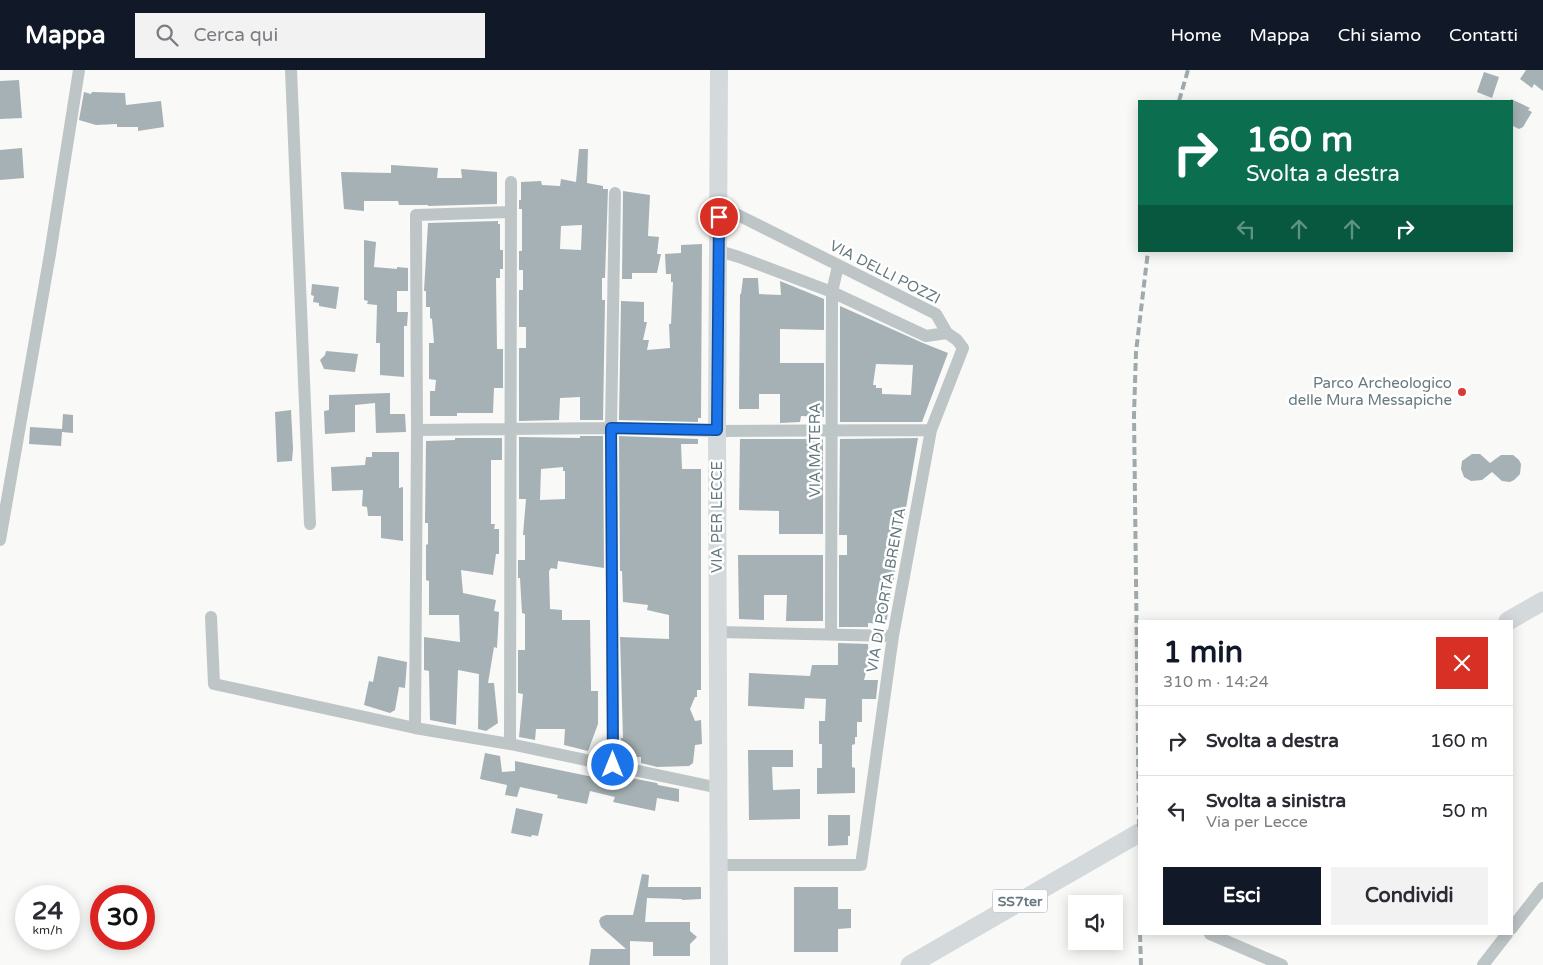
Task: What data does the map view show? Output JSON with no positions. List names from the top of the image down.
{
  "streets": {
    "main road": ["SS7ter"],
    "street": [
      "VIA DELLI POZZI",
      "VIA MATERA",
      "VIA PER LECCE",
      "VIA DI PORTA BRENTA"
    ]
  },
  "crossings": [
    ["VIA DELLI POZZI", "VIA MATERA"],
    ["VIA DELLI POZZI", "VIA PER LECCE"],
    ["VIA DELLI POZZI", "VIA DI PORTA BRENTA"],
    ["VIA PER LECCE", "VIA DI PORTA BRENTA"]
  ],
  "places": ["Parco Archeologico delle Mura Messapiche"],
  "page": {
    "header": "Mappa",
    "search": "Cerca qui",
    "nav": [
      "Home",
      "Mappa",
      "Chi siamo",
      "Contatti"
    ],
    "turn": ["160 m", "Svolta a destra"],
    "heading": ["1 min", "310 m · 14:24"],
    "list": [
      {
        "name": "Svolta a destra",
        "value": "160 m"
      },
      {
        "name": "Svolta a sinistra",
        "note": "Via per Lecce",
        "value": "50 m"
      }
    ],
    "buttons": ["Esci", "Condividi"],
    "speed": "24 km/h",
    "limit": "30"
  }
}
